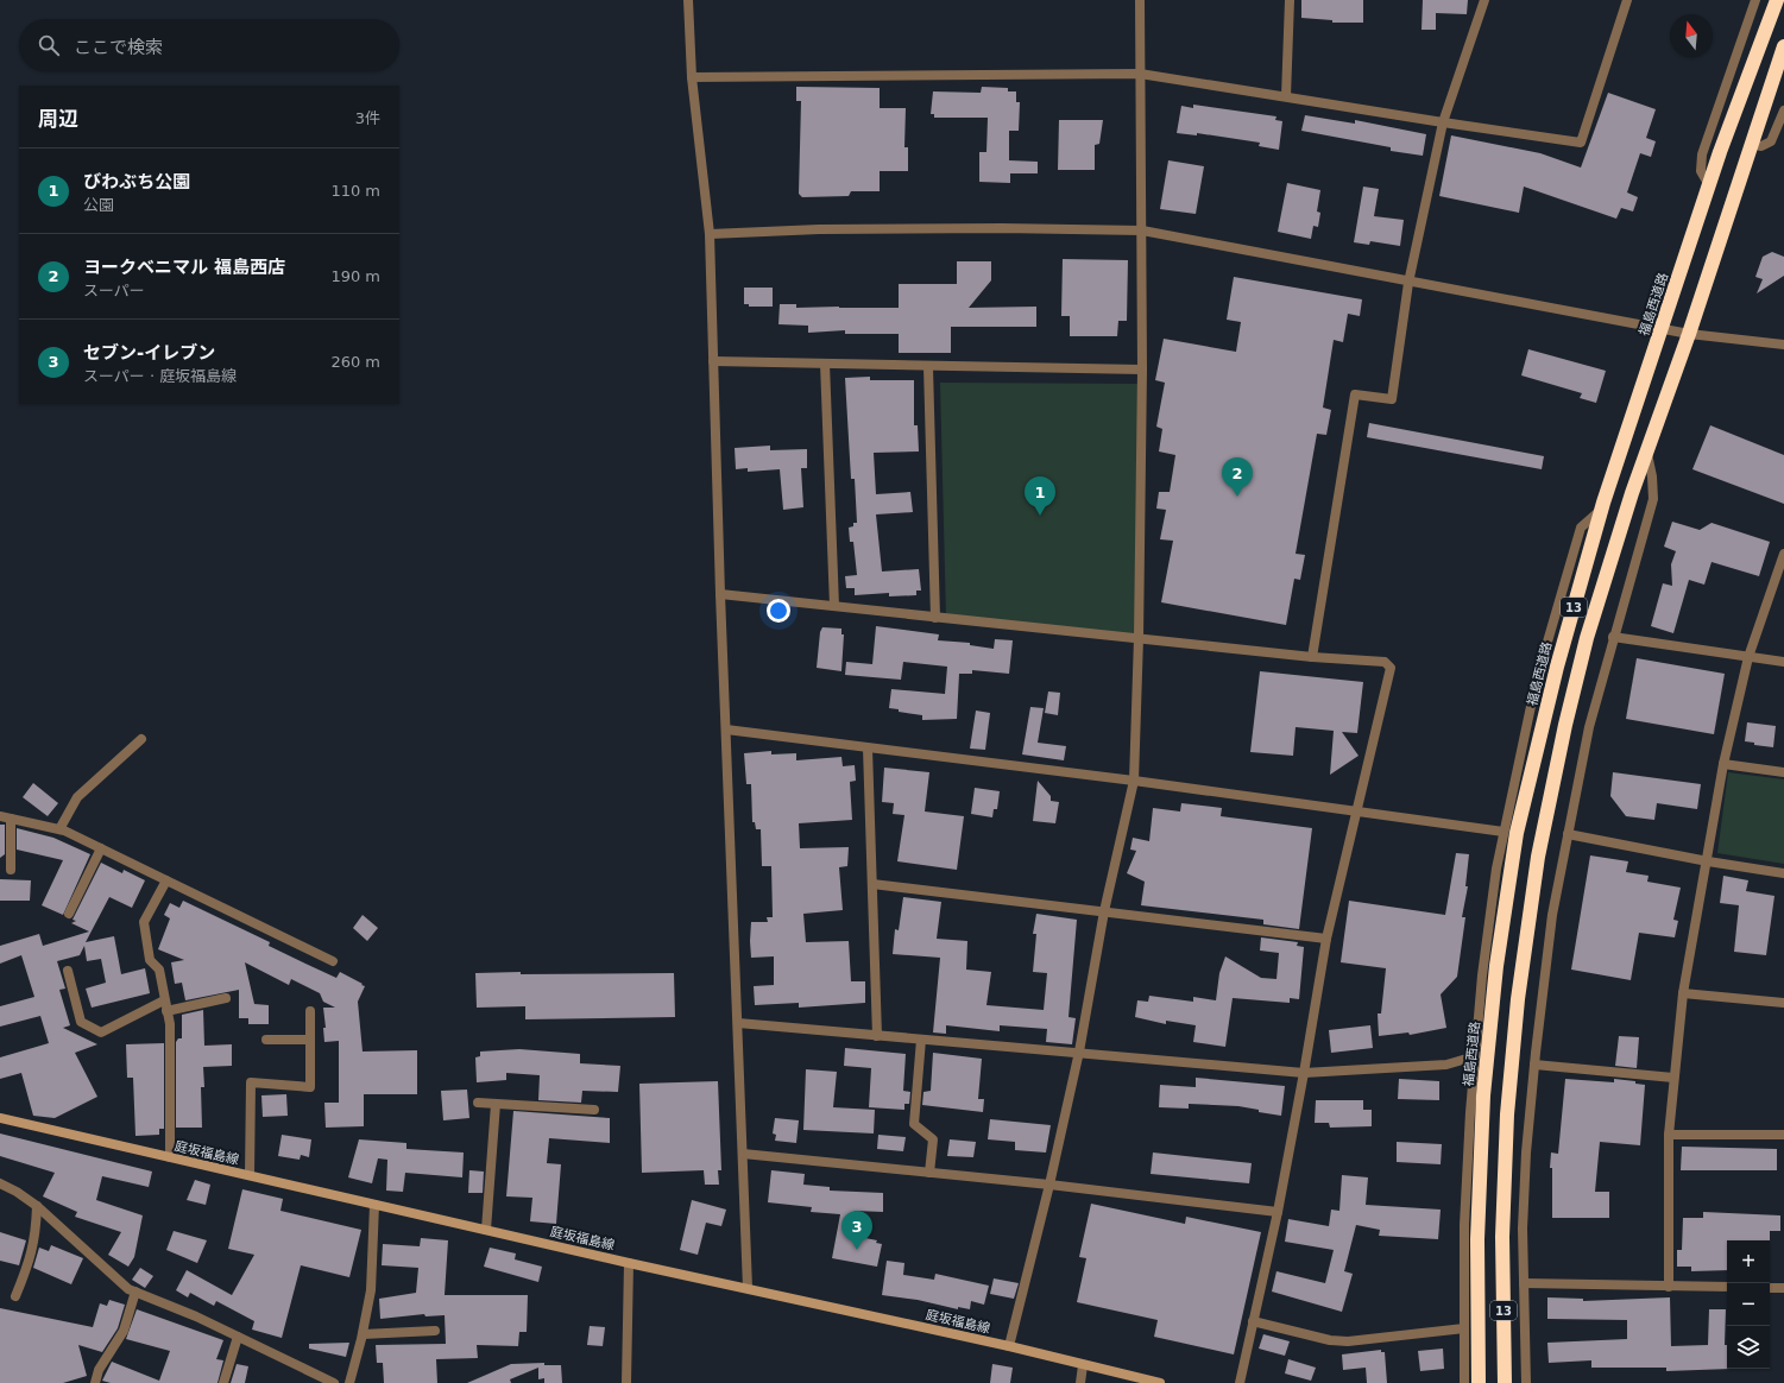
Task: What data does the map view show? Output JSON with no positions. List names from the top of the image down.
{
  "streets": {
    "highway": ["福島西道路", "13"],
    "main road": ["庭坂福島線"]
  },
  "north": "top",
  "page": {
    "search": "ここで検索",
    "heading": ["周辺", "3件"],
    "list": [
      {
        "mark": "1",
        "name": "びわぶち公園",
        "note": "公園",
        "value": "110 m"
      },
      {
        "mark": "2",
        "name": "ヨークベニマル 福島西店",
        "note": "スーパー",
        "value": "190 m"
      },
      {
        "mark": "3",
        "name": "セブン-イレブン",
        "note": "スーパー · 庭坂福島線",
        "value": "260 m"
      }
    ],
    "pins": ["2", "1", "3"],
    "map_buttons": ["+", "−"]
  }
}
